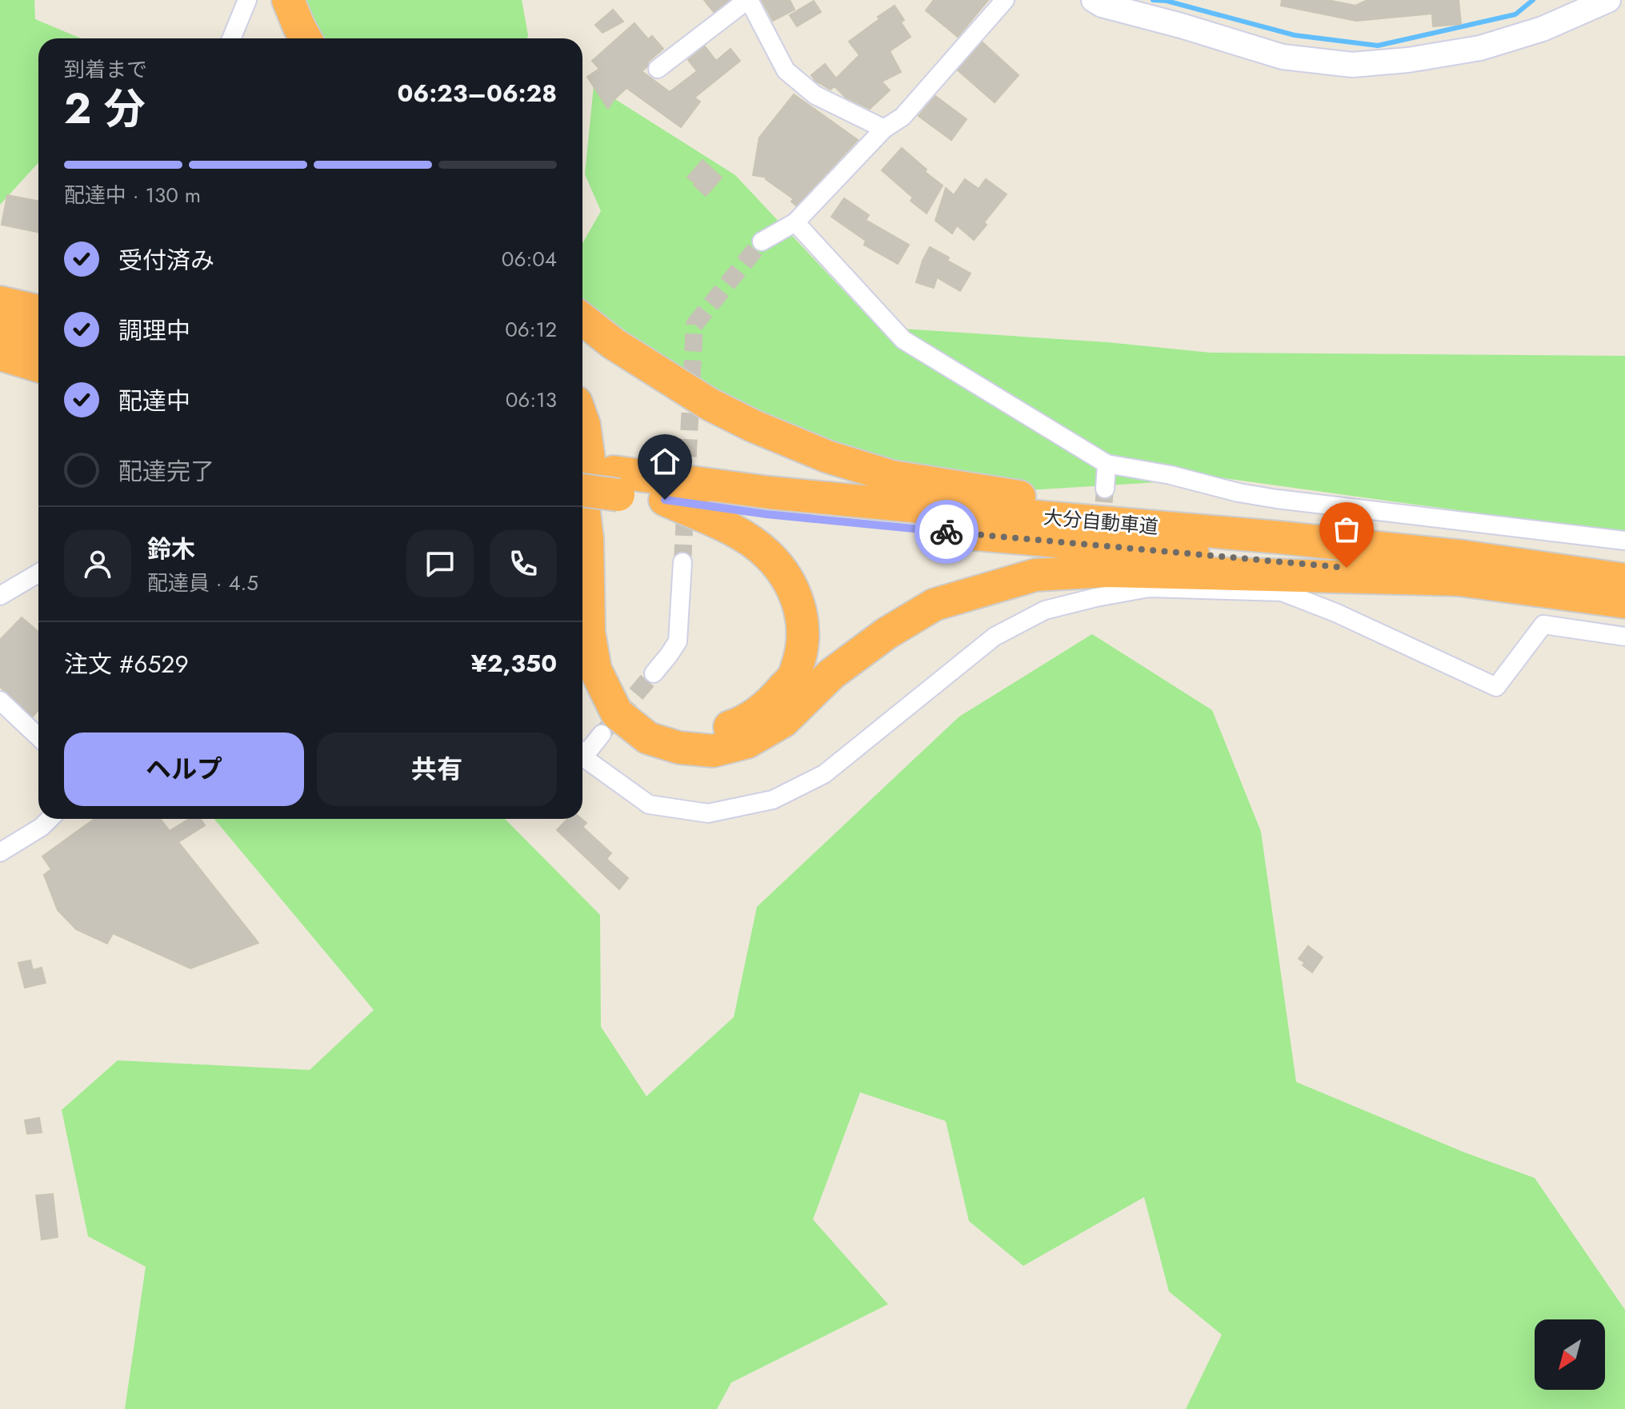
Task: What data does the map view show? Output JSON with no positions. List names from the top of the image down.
{
  "streets": {
    "highway": ["大分自動車道"]
  },
  "north": "bottom left",
  "page": {
    "heading": ["2 分", "到着まで", "06:23–06:28"],
    "panel": [
      "鈴木",
      "配達員 · 4.5",
      "注文 #6529",
      "¥2,350"
    ],
    "bar": "配達中 · 130 m",
    "list": [
      ["受付済み", "06:04"],
      ["調理中", "06:12"],
      ["配達中", "06:13"],
      "配達完了"
    ],
    "buttons": ["ヘルプ", "共有"]
  }
}
